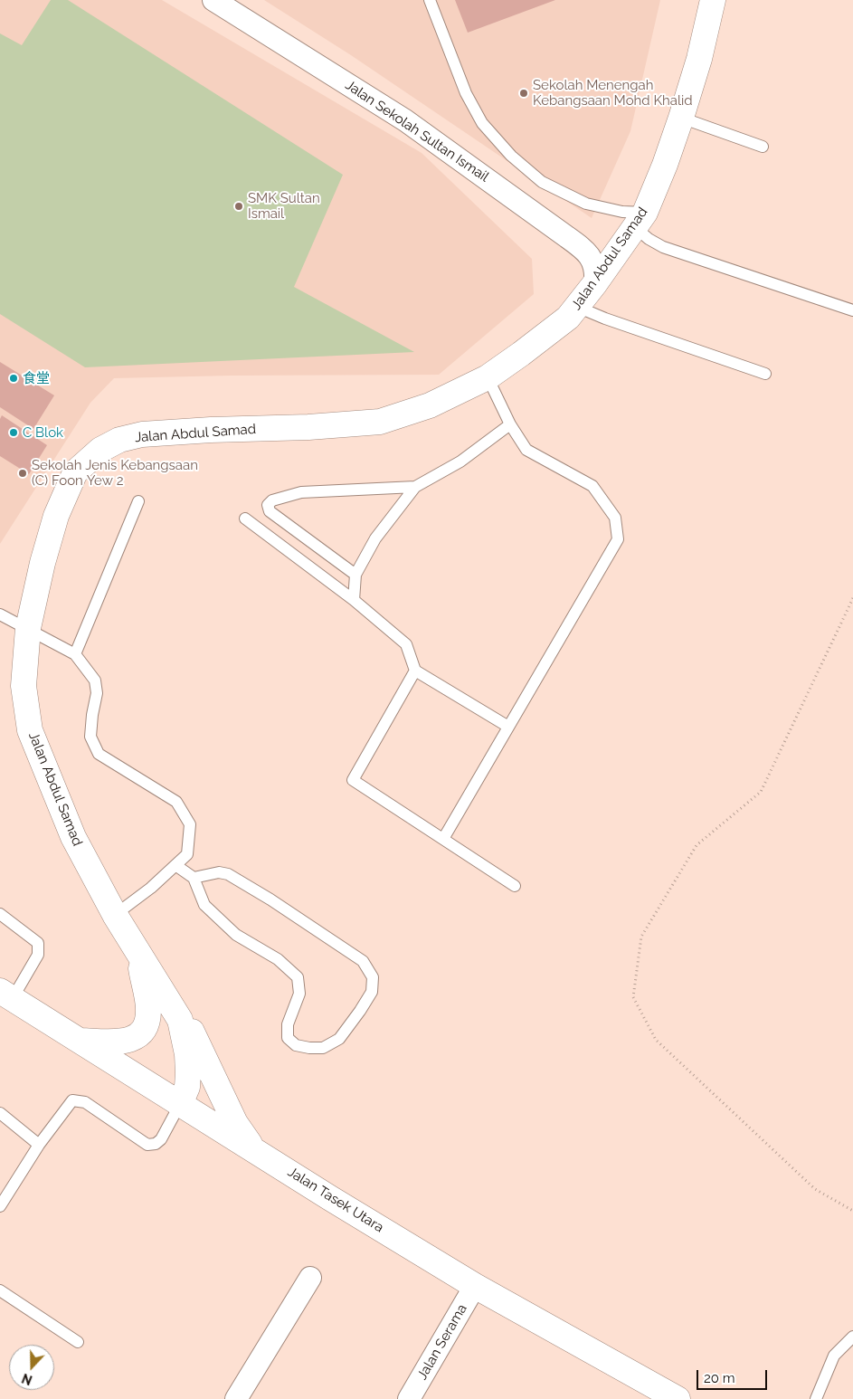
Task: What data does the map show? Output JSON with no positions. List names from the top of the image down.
{
  "streets": {
    "street": [
      "Jalan Sekolah Sultan Ismail",
      "Jalan Abdul Samad",
      "Jalan Tasek Utara",
      "Jalan Serama"
    ]
  },
  "crossings": [
    ["Jalan Sekolah Sultan Ismail", "Jalan Abdul Samad"],
    ["Jalan Abdul Samad", "Jalan Tasek Utara"],
    ["Jalan Tasek Utara", "Jalan Serama"]
  ],
  "places": [
    "Sekolah Menengah Kebangsaan Mohd Khalid",
    "SMK Sultan Ismail",
    "食堂",
    "C Blok",
    "Sekolah Jenis Kebangsaan (C) Foon Yew 2"
  ],
  "scale_bar": "20 m",
  "north": "bottom"
}
